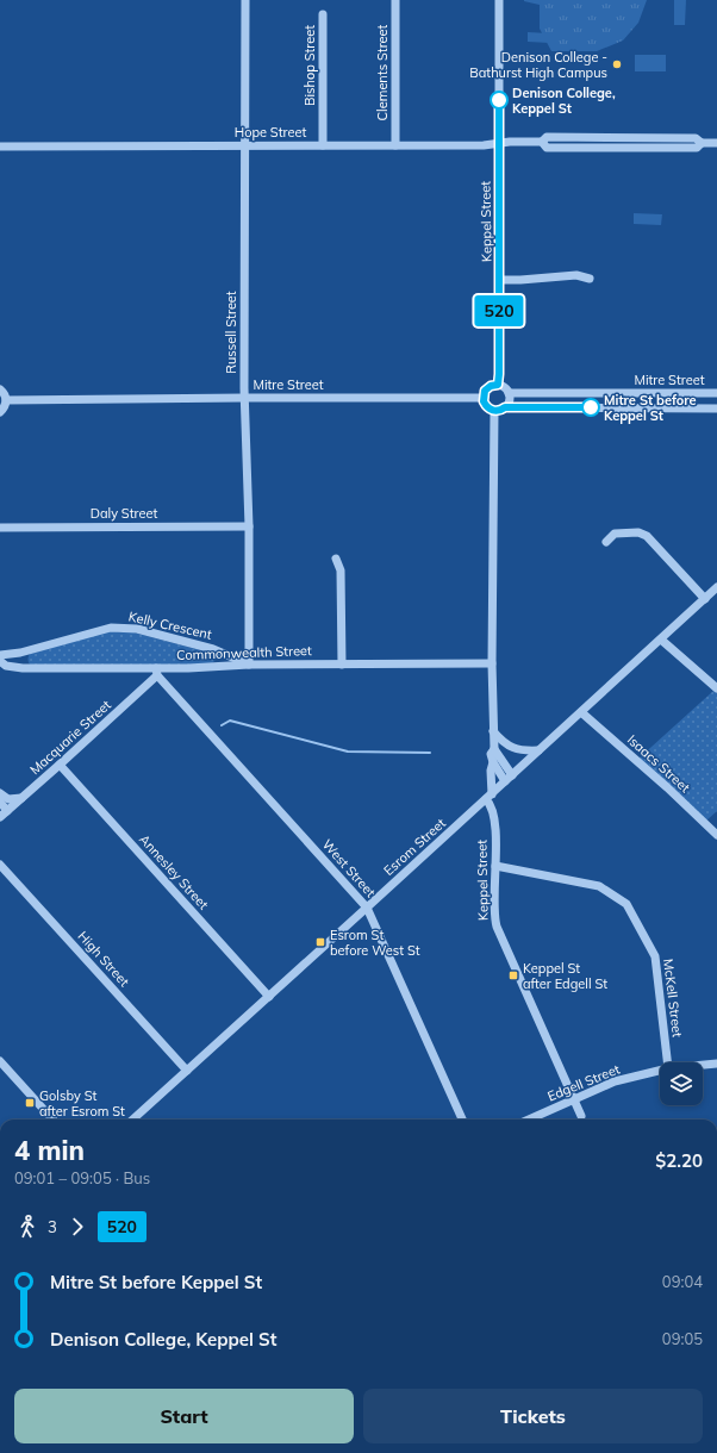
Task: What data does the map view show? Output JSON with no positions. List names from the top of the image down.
{
  "streets": {
    "street": [
      "Bishop Street",
      "Clements Street",
      "Hope Street",
      "Keppel Street",
      "Russell Street",
      "Mitre Street",
      "Daly Street",
      "Kelly Crescent",
      "Commonwealth Street",
      "Macquarie Street",
      "Isaacs Street",
      "Esrom Street",
      "West Street",
      "Annesley Street",
      "High Street",
      "McKell Street",
      "Edgell Street"
    ]
  },
  "crossings": [
    ["Bishop Street", "Hope Street"],
    ["Clements Street", "Hope Street"],
    ["Hope Street", "Keppel Street"],
    ["Hope Street", "Russell Street"],
    ["Keppel Street", "Mitre Street"],
    ["Keppel Street", "Commonwealth Street"],
    ["Keppel Street", "Esrom Street"],
    ["Keppel Street", "McKell Street"],
    ["Keppel Street", "Edgell Street"],
    ["Russell Street", "Mitre Street"],
    ["Russell Street", "Daly Street"],
    ["Russell Street", "Kelly Crescent"],
    ["Russell Street", "Commonwealth Street"],
    ["Kelly Crescent", "Commonwealth Street"],
    ["Commonwealth Street", "Macquarie Street"],
    ["Commonwealth Street", "West Street"],
    ["Macquarie Street", "West Street"],
    ["Macquarie Street", "Annesley Street"],
    ["Isaacs Street", "Esrom Street"],
    ["Esrom Street", "West Street"],
    ["Esrom Street", "Annesley Street"],
    ["Esrom Street", "High Street"]
  ],
  "places": {
    "other": ["Denison College - Bathurst High Campus", "Denison College, Keppel St", "Mitre St before Keppel St"],
    "transit": ["Esrom St before West St", "Keppel St after Edgell St", "Golsby St after Esrom St"]
  },
  "lines": ["bus line 520"],
  "page": {
    "on_map": "520",
    "heading": ["4 min", "09:01 – 09:05 · Bus", "$2.20"],
    "legs": ["3", "520"],
    "list": [
      {
        "name": "Mitre St before Keppel St",
        "value": "09:04"
      },
      {
        "name": "Denison College, Keppel St",
        "value": "09:05"
      }
    ],
    "buttons": ["Start", "Tickets"]
  }
}
